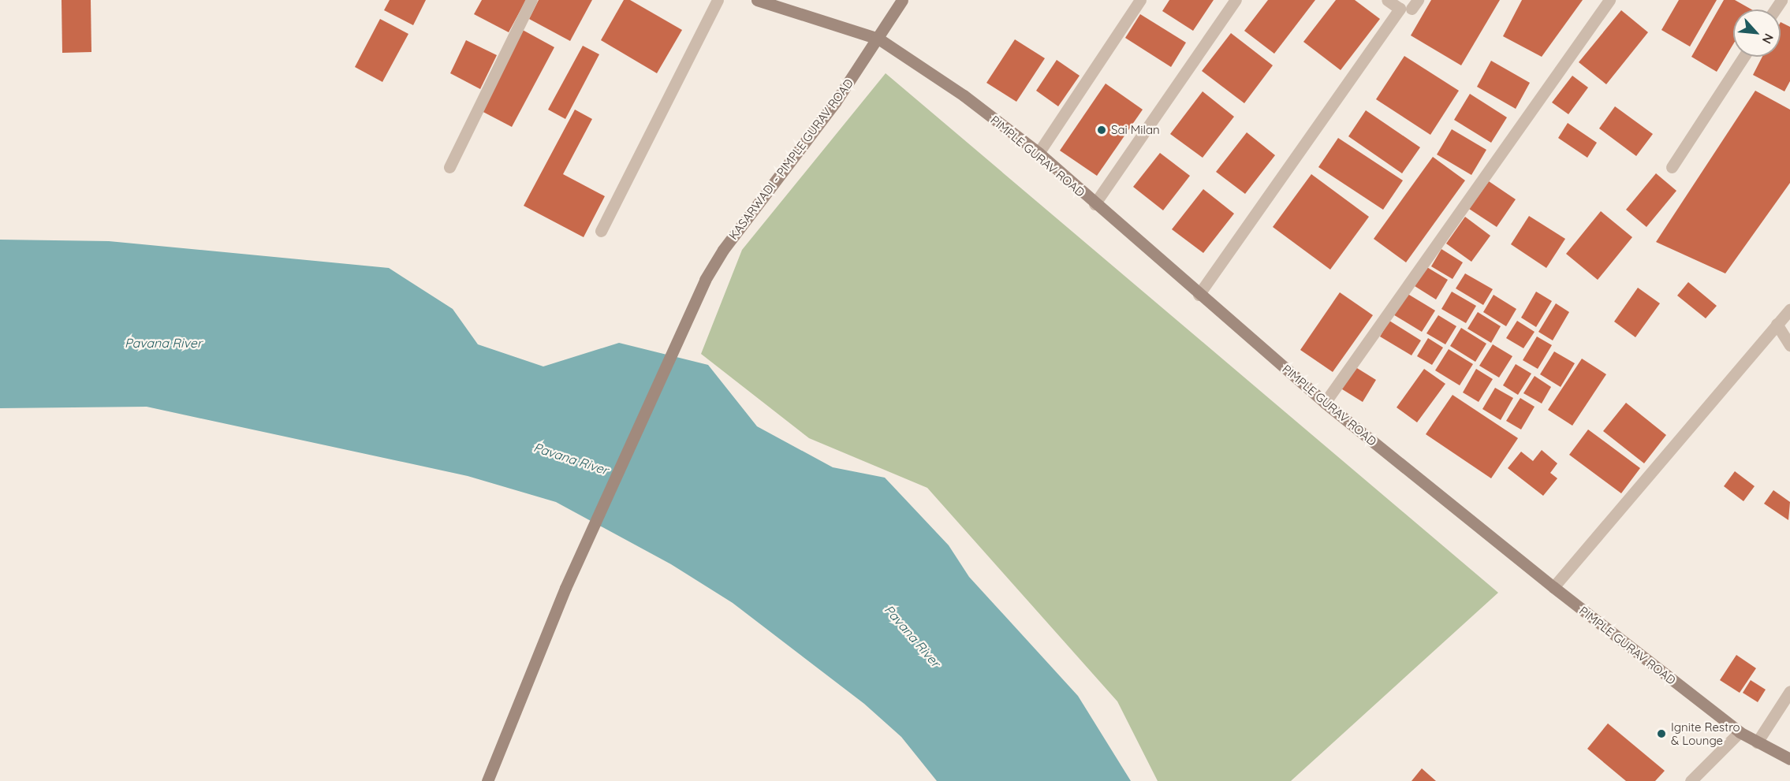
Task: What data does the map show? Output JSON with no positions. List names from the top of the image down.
{
  "streets": {
    "street": ["PIMPLE GURAV ROAD", "KASARWADI - PIMPLE GURAV ROAD"]
  },
  "crossings": [
    ["PIMPLE GURAV ROAD", "KASARWADI - PIMPLE GURAV ROAD"]
  ],
  "water": ["Pavana River"],
  "places": ["Sai Milan", "Ignite Restro & Lounge"],
  "north": "bottom right"
}
